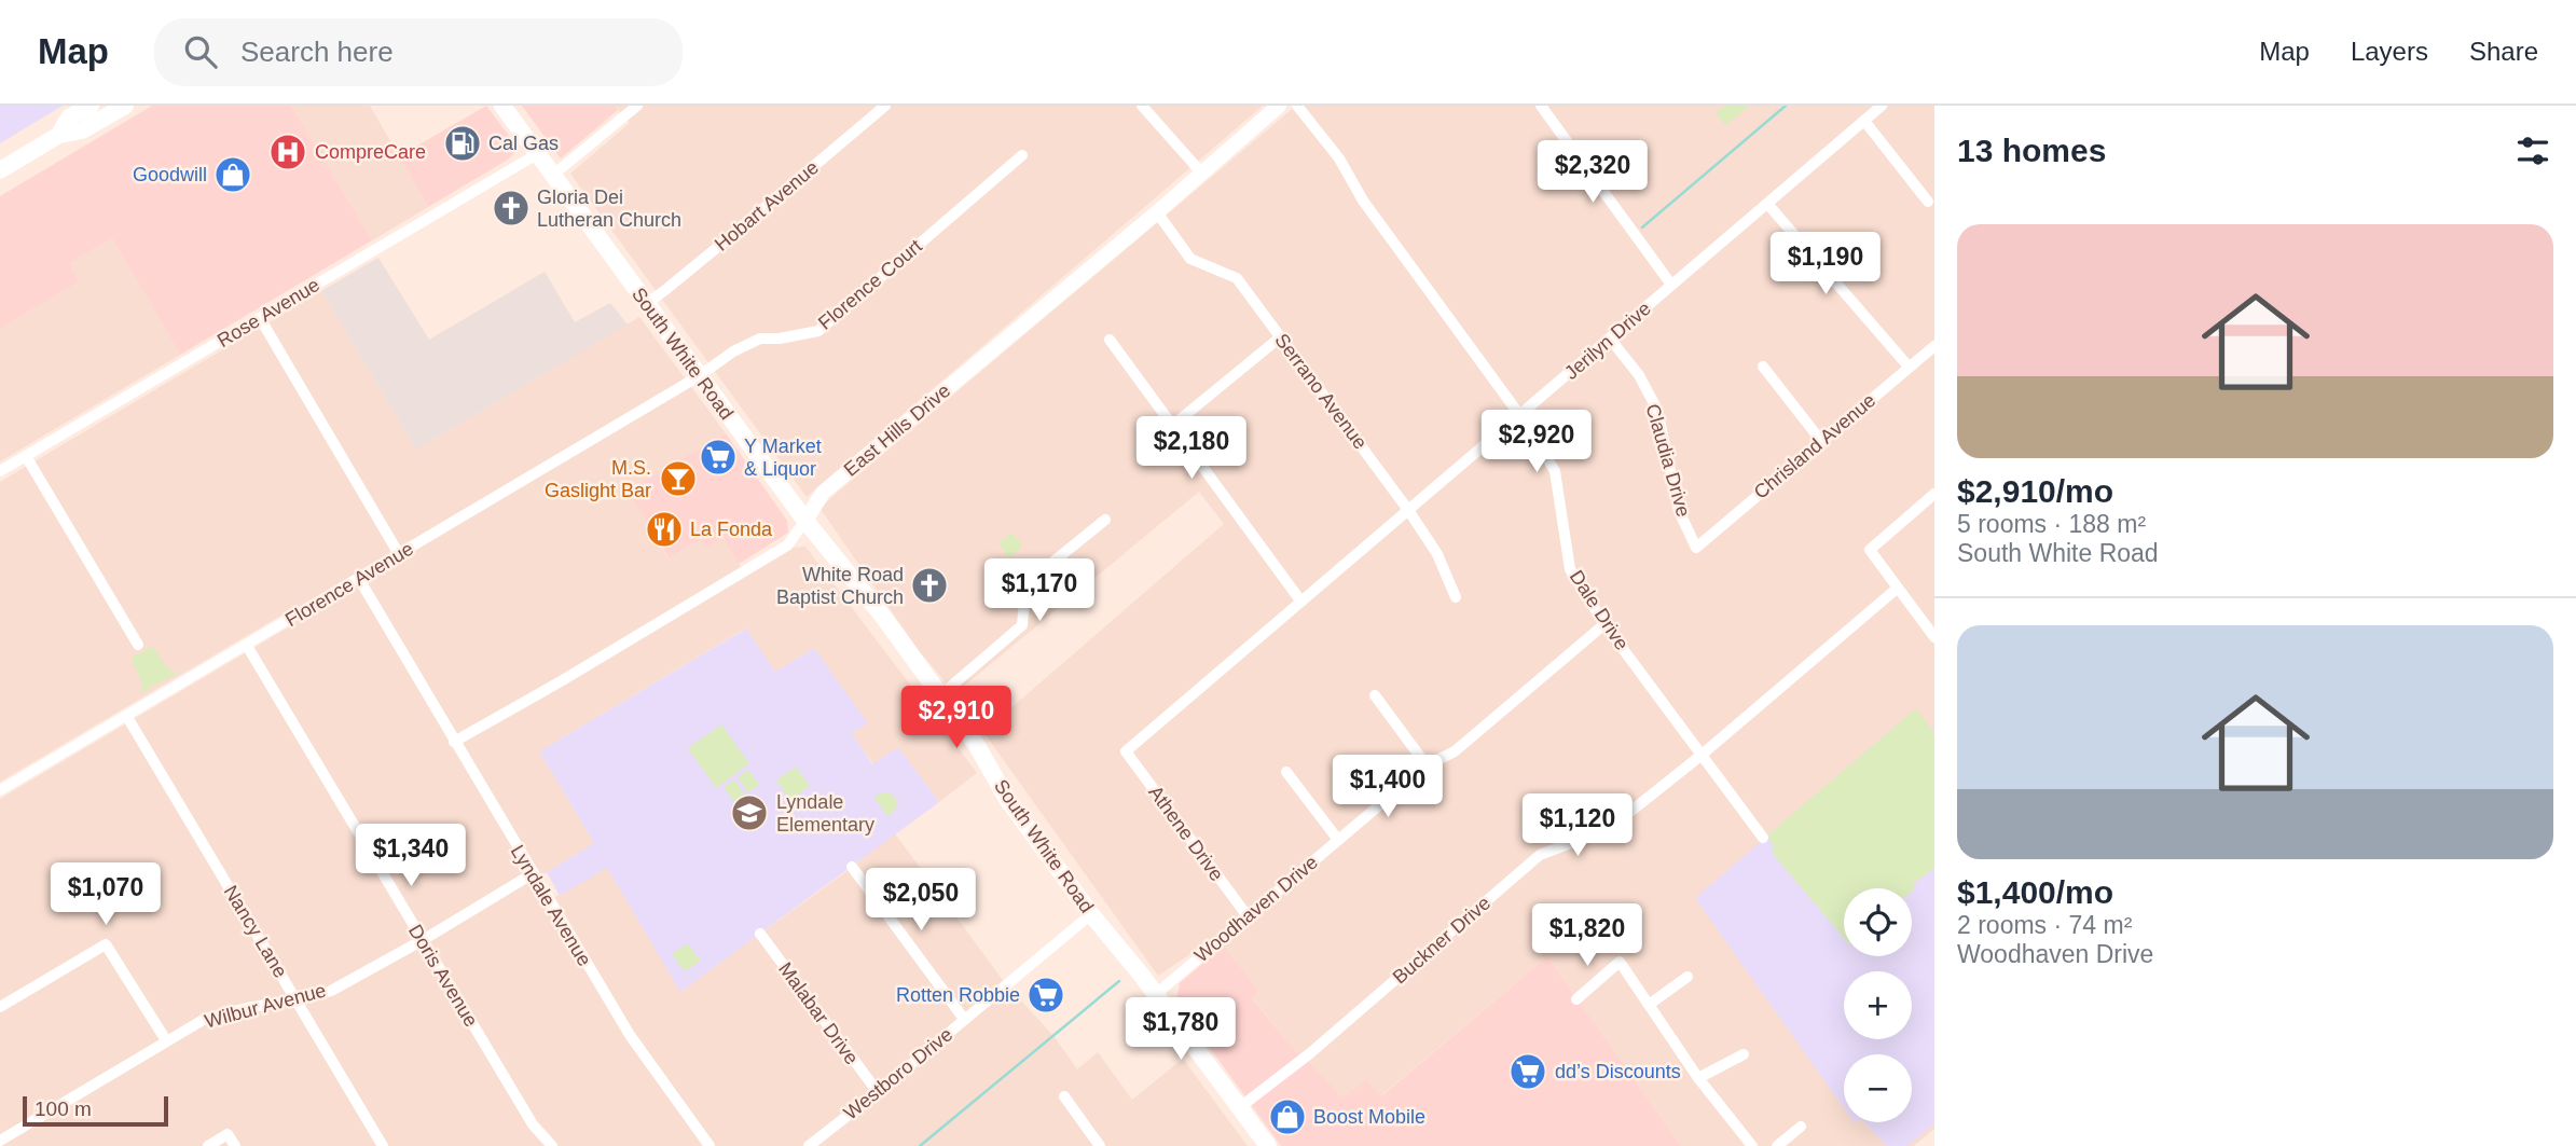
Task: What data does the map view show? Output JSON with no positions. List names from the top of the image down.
{
  "streets": {
    "main road": ["South White Road"],
    "street": [
      "Hobart Avenue",
      "Florence Court",
      "Rose Avenue",
      "Jerilyn Drive",
      "Serrano Avenue",
      "East Hills Drive",
      "Chrisland Avenue",
      "Claudia Drive",
      "Florence Avenue",
      "Dale Drive",
      "Athene Drive",
      "Lyndale Avenue",
      "Woodhaven Drive",
      "Nancy Lane",
      "Buckner Drive",
      "Doris Avenue",
      "Wilbur Avenue",
      "Malabar Drive",
      "Westboro Drive"
    ]
  },
  "crossings": [
    ["Hobart Avenue", "South White Road"],
    ["Florence Court", "South White Road"],
    ["Florence Court", "Florence Avenue"],
    ["Rose Avenue", "South White Road"],
    ["Jerilyn Drive", "Serrano Avenue"],
    ["Jerilyn Drive", "Claudia Drive"],
    ["Jerilyn Drive", "Dale Drive"],
    ["Jerilyn Drive", "Athene Drive"],
    ["South White Road", "East Hills Drive"],
    ["South White Road", "Florence Avenue"],
    ["South White Road", "Woodhaven Drive"],
    ["South White Road", "Buckner Drive"],
    ["South White Road", "Westboro Drive"],
    ["Serrano Avenue", "East Hills Drive"],
    ["East Hills Drive", "Lyndale Avenue"],
    ["Chrisland Avenue", "Claudia Drive"],
    ["Florence Avenue", "Lyndale Avenue"],
    ["Florence Avenue", "Nancy Lane"],
    ["Florence Avenue", "Doris Avenue"],
    ["Dale Drive", "Woodhaven Drive"],
    ["Dale Drive", "Buckner Drive"],
    ["Athene Drive", "Woodhaven Drive"],
    ["Lyndale Avenue", "Wilbur Avenue"],
    ["Nancy Lane", "Wilbur Avenue"],
    ["Doris Avenue", "Wilbur Avenue"],
    ["Malabar Drive", "Westboro Drive"]
  ],
  "places": {
    "fuel station": ["Cal Gas"],
    "hospital": ["CompreCare"],
    "shop": ["Goodwill", "Boost Mobile"],
    "church": ["Gloria Dei Lutheran Church", "White Road Baptist Church"],
    "supermarket": ["Y Market & Liquor", "Rotten Robbie", "dd’s Discounts"],
    "bar": ["M.S. Gaslight Bar"],
    "restaurant": ["La Fonda"],
    "school or university": ["Lyndale Elementary"]
  },
  "scale_bar": "100 m",
  "page": {
    "header": "Map",
    "search": "Search here",
    "nav": ["Map", "Layers", "Share"],
    "heading": "13 homes",
    "price": [
      "$2,320",
      "$1,190",
      "$2,920",
      "$2,180",
      "$1,170",
      "$2,910",
      "$1,400",
      "$1,120",
      "$1,340",
      "$1,070",
      "$2,050",
      "$1,820",
      "$1,780"
    ],
    "list": [
      {
        "name": "$2,910/mo",
        "note": "5 rooms · 188 m² · South White Road"
      },
      {
        "name": "$1,400/mo",
        "note": "2 rooms · 74 m² · Woodhaven Drive"
      }
    ],
    "map_buttons": ["+", "−"],
    "scale": "100 m"
  }
}
